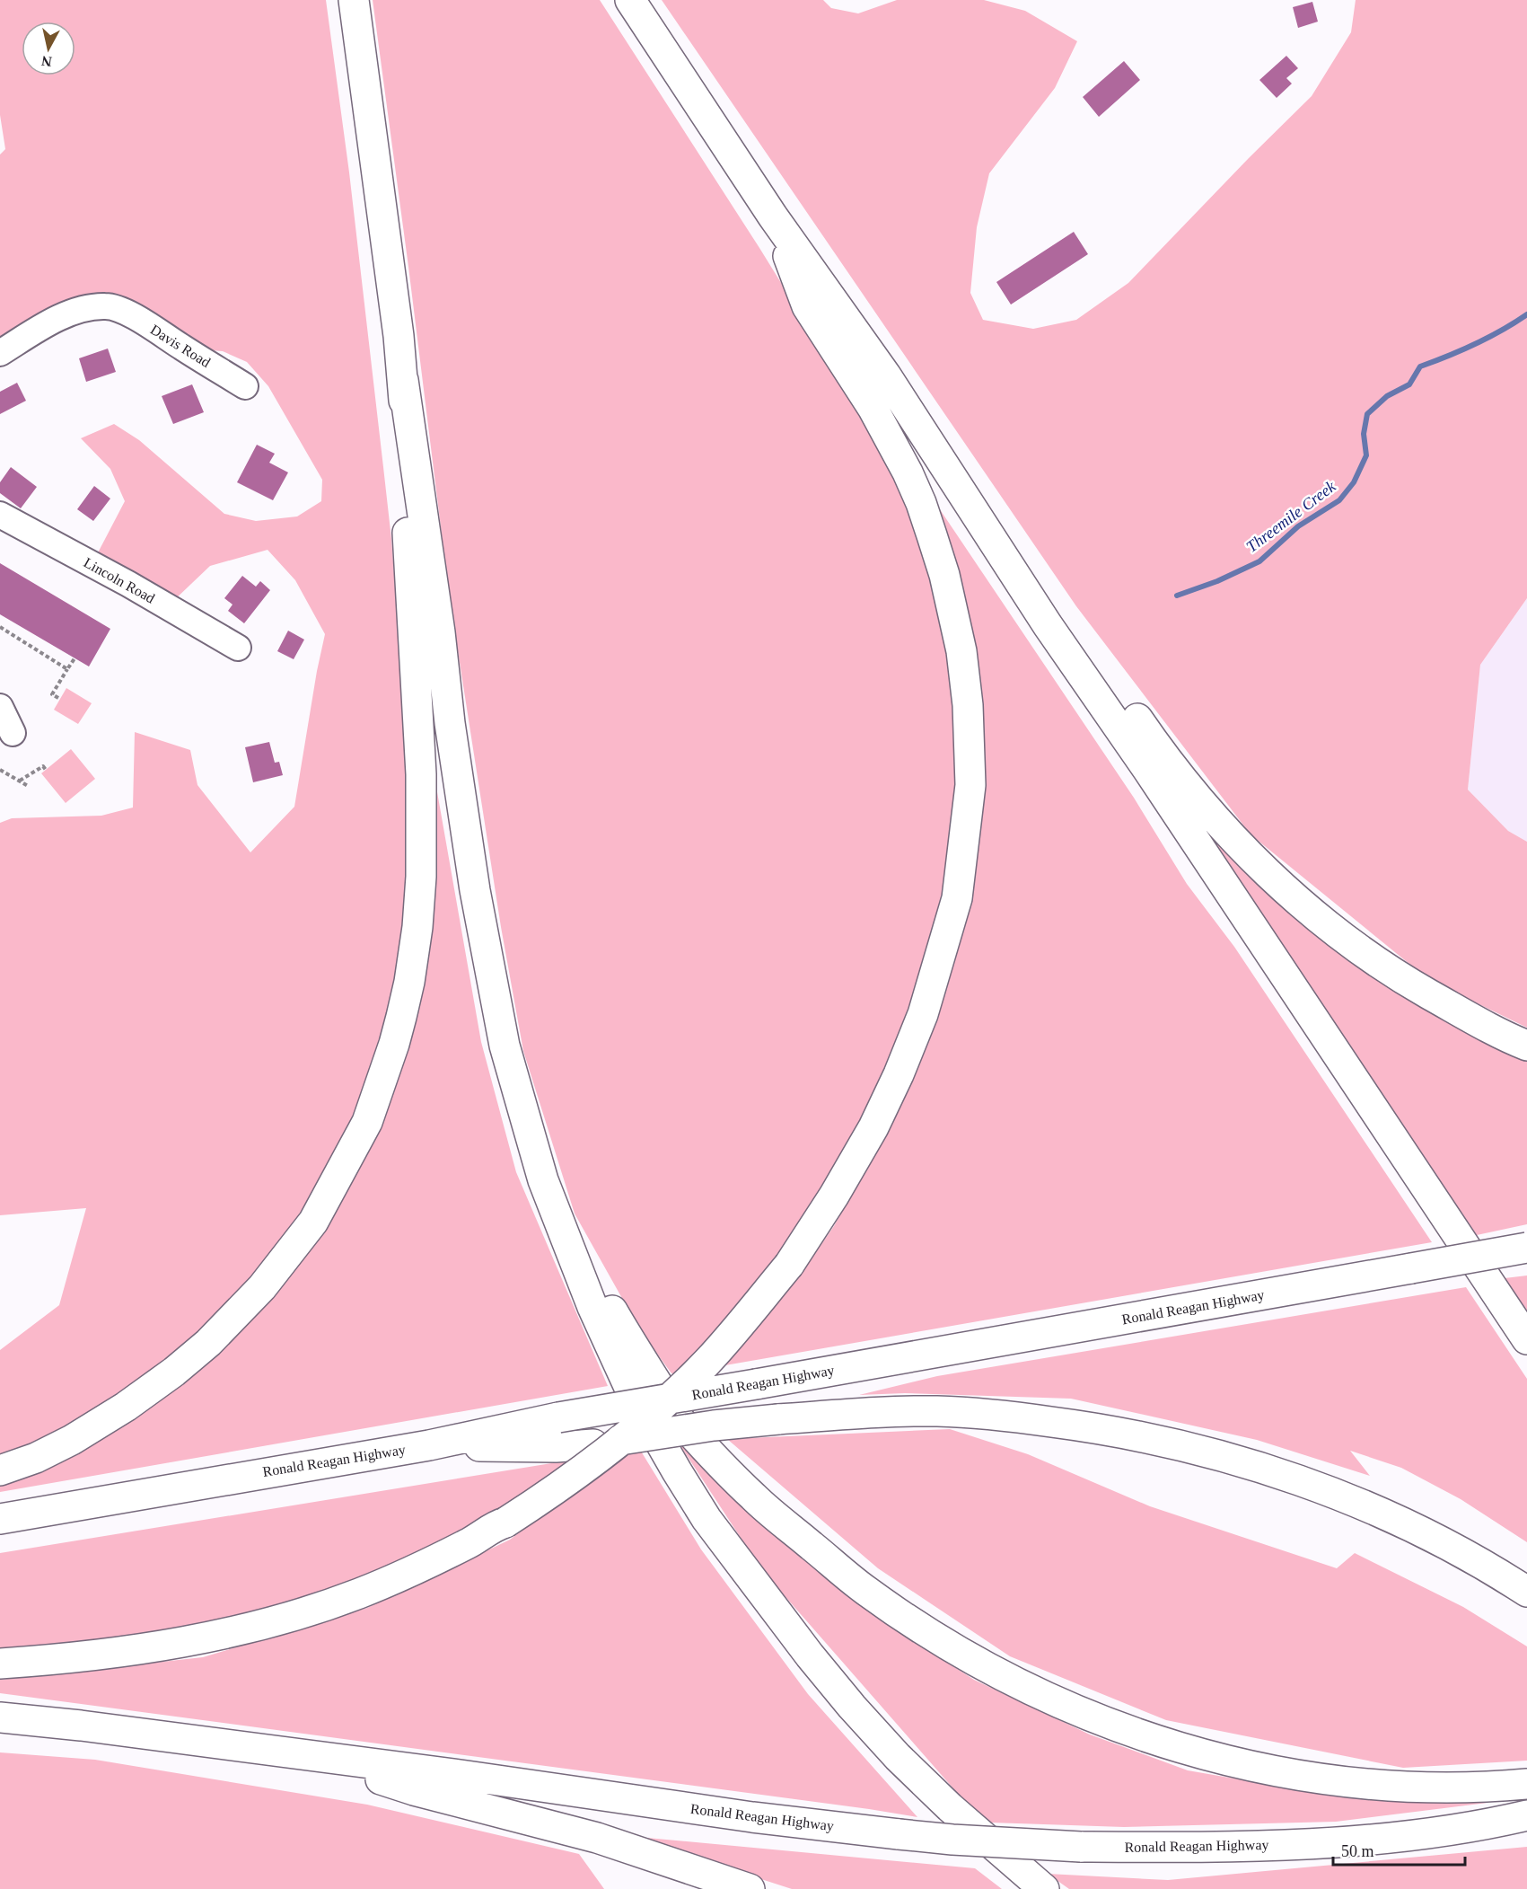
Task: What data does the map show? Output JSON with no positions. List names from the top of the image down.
{
  "streets": {
    "highway": ["Ronald Reagan Highway"],
    "street": ["Davis Road", "Lincoln Road"]
  },
  "water": ["Threemile Creek"],
  "scale_bar": "50 m",
  "north": "bottom"
}
